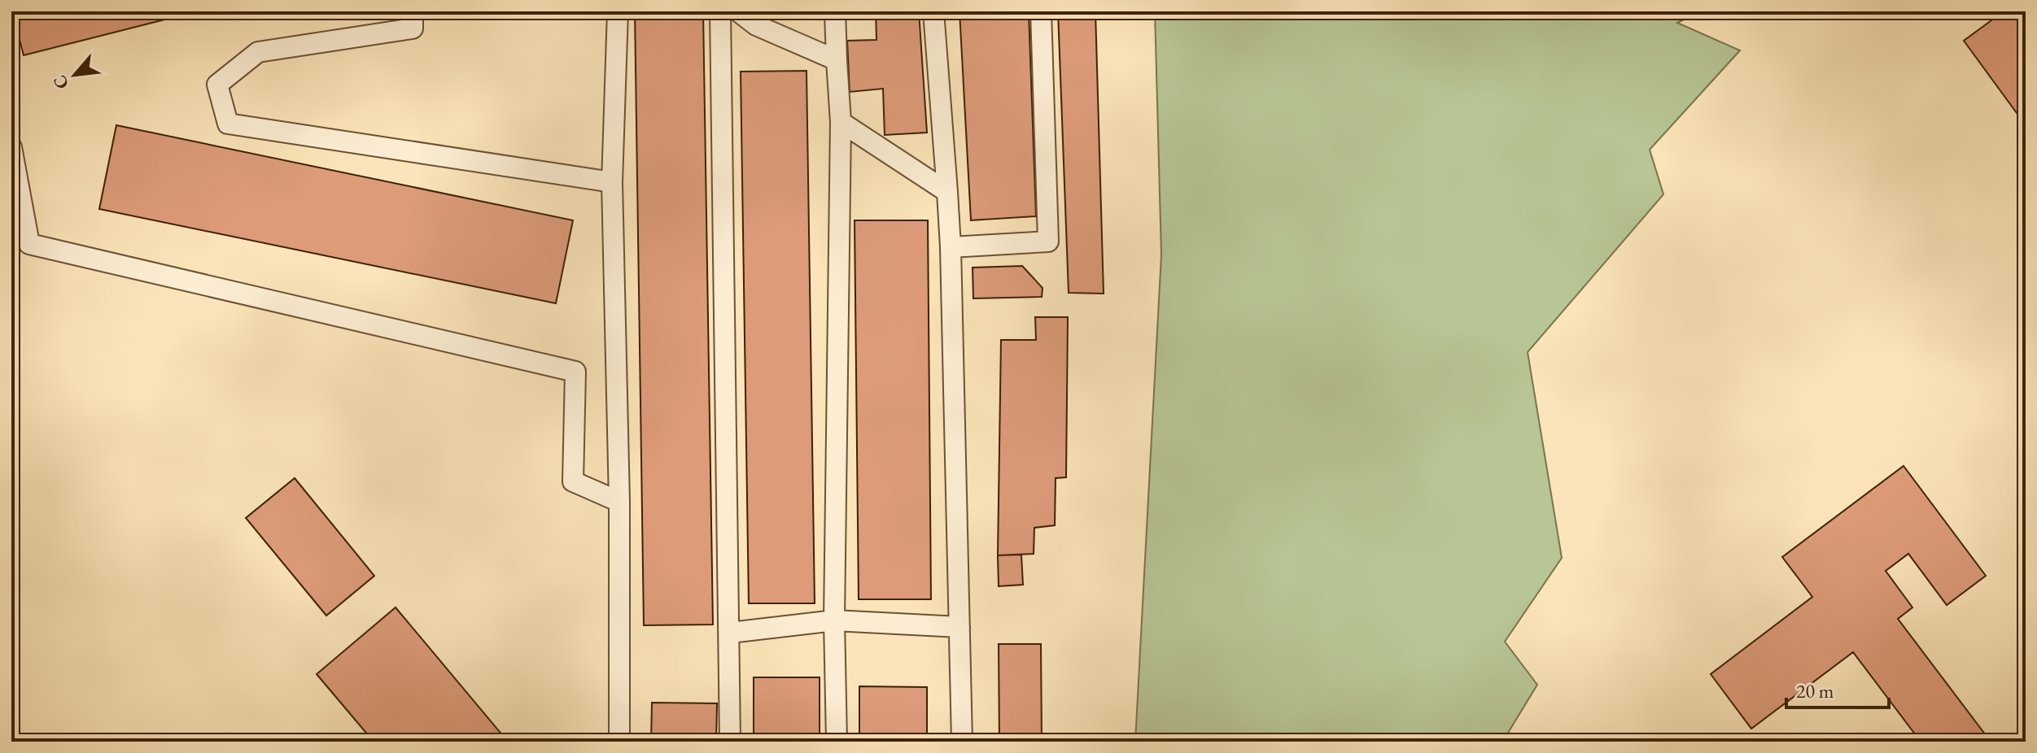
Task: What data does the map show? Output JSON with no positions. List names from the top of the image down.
{
  "scale_bar": "20 m",
  "north": "bottom left"
}
